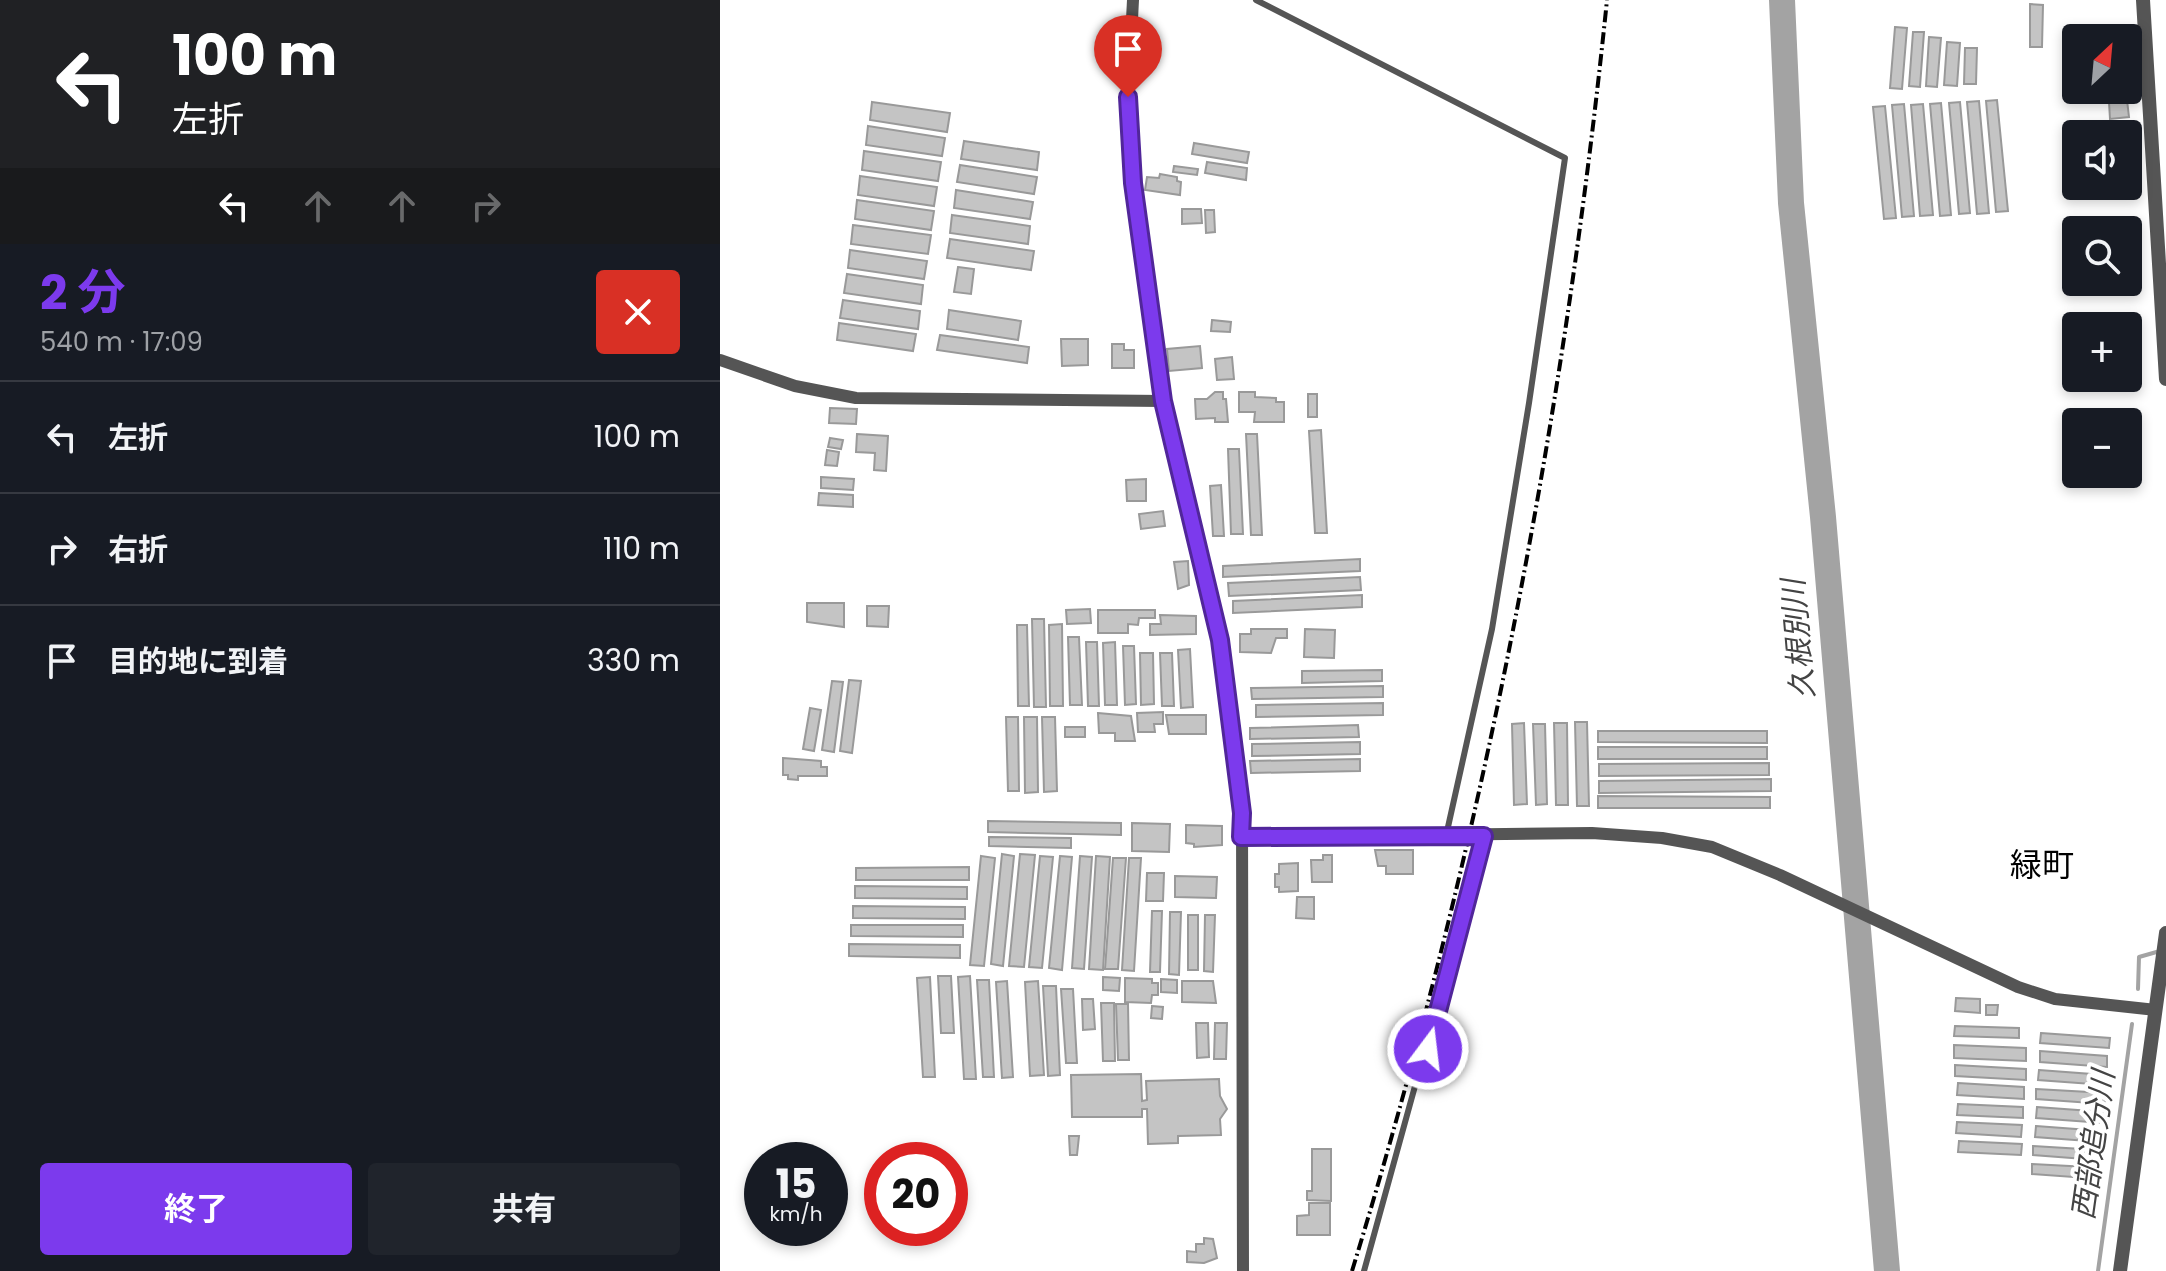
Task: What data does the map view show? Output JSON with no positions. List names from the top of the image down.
{
  "districts": ["緑町"],
  "water": ["久根別川", "西部追分川"],
  "north": "top right",
  "page": {
    "turn": ["100 m", "左折"],
    "map_buttons": ["+", "−"],
    "heading": ["2 分", "540 m · 17:09"],
    "list": [
      {
        "name": "左折",
        "value": "100 m"
      },
      {
        "name": "右折",
        "value": "110 m"
      },
      {
        "name": "目的地に到着",
        "value": "330 m"
      }
    ],
    "speed": "15 km/h",
    "limit": "20",
    "buttons": ["終了", "共有"]
  }
}
